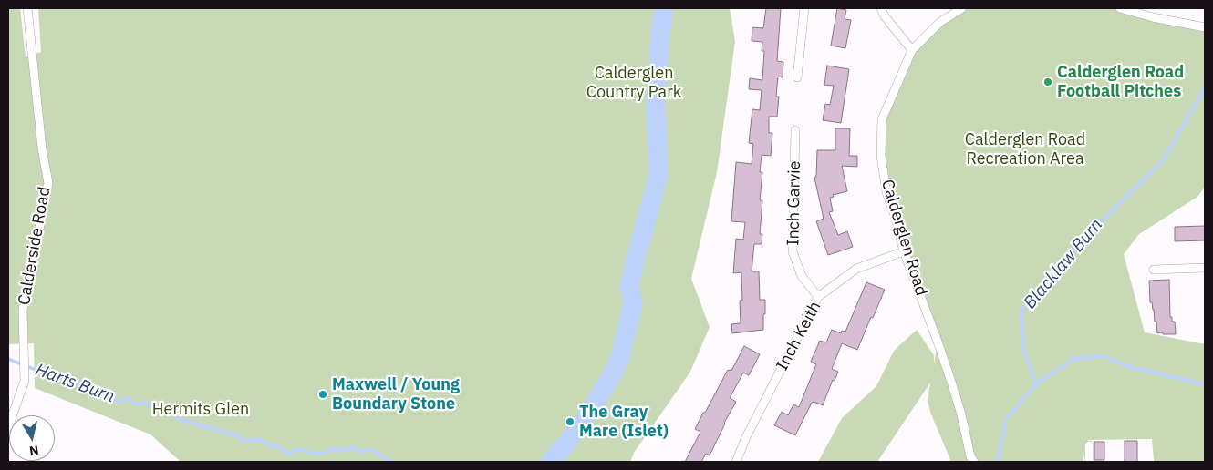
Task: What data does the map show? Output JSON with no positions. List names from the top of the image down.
{
  "streets": {
    "street": [
      "Inch Garvie",
      "Calderglen Road",
      "Calderside Road",
      "Inch Keith"
    ]
  },
  "crossings": [
    ["Inch Garvie", "Inch Keith"],
    ["Calderglen Road", "Inch Keith"]
  ],
  "water": ["Blacklaw Burn", "Harts Burn"],
  "parks": ["Calderglen Country Park", "Calderglen Road Recreation Area", "Hermits Glen"],
  "places": ["Calderglen Road Football Pitches", "Maxwell / Young Boundary Stone", "The Gray Mare (Islet)"],
  "north": "bottom"
}
